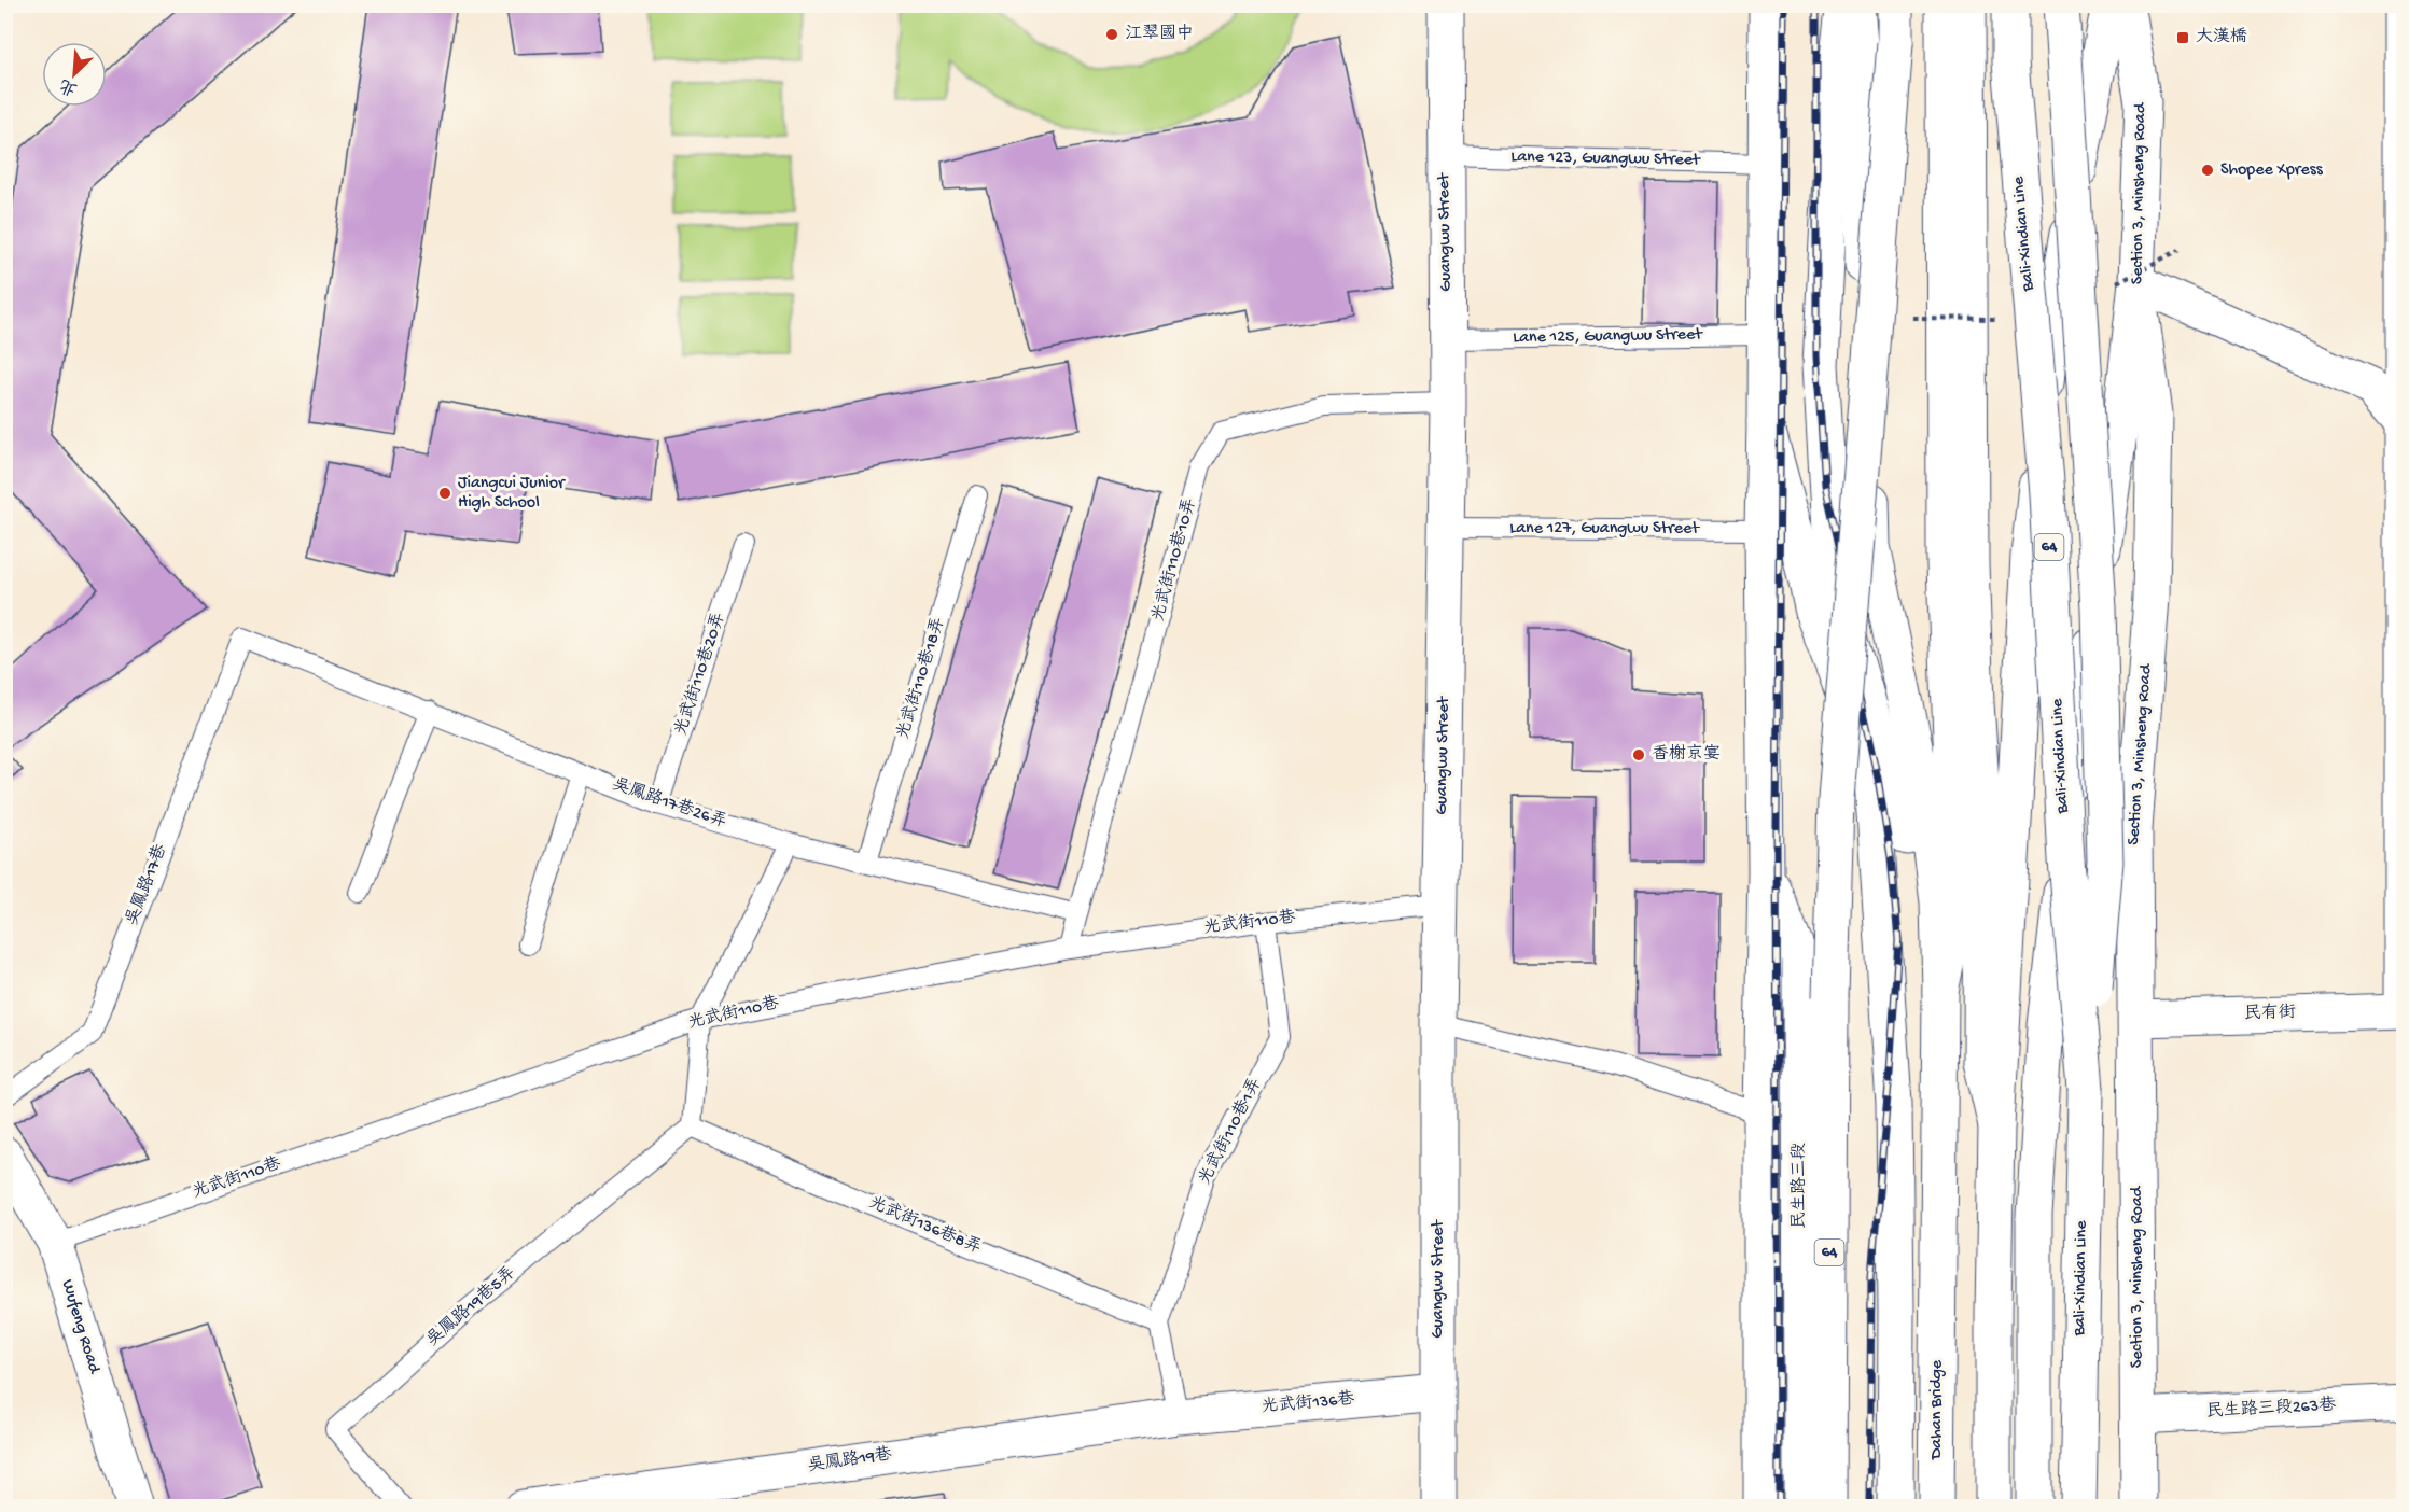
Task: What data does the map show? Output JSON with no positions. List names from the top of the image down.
{
  "streets": {
    "main road": [
      "Section 3, Minsheng Road",
      "Guangwu Street",
      "Bali-Xindian Line",
      "64",
      "民有街",
      "民生路三段",
      "Wufeng Road",
      "光武街136巷",
      "Dahan Bridge",
      "民生路三段263巷",
      "吳鳳路19巷"
    ],
    "lane": [
      "Lane 123, Guangwu Street",
      "Lane 125, Guangwu Street",
      "Lane 127, Guangwu Street",
      "光武街110巷10弄",
      "光武街110巷20弄",
      "光武街110巷18弄",
      "吳鳳路17巷26弄",
      "吳鳳路17巷",
      "光武街110巷",
      "光武街110巷1弄",
      "光武街136巷8弄",
      "吳鳳路19巷5弄"
    ]
  },
  "crossings": [
    ["Lane 123, Guangwu Street", "Guangwu Street"],
    ["Section 3, Minsheng Road", "民有街"],
    ["Section 3, Minsheng Road", "民生路三段263巷"],
    ["Guangwu Street", "Lane 125, Guangwu Street"],
    ["Guangwu Street", "Lane 127, Guangwu Street"],
    ["Guangwu Street", "光武街110巷10弄"],
    ["Guangwu Street", "光武街110巷"],
    ["Guangwu Street", "光武街136巷"],
    ["光武街110巷10弄", "吳鳳路17巷26弄"],
    ["光武街110巷20弄", "吳鳳路17巷26弄"],
    ["光武街110巷18弄", "吳鳳路17巷26弄"],
    ["吳鳳路17巷26弄", "吳鳳路17巷"],
    ["光武街110巷", "光武街110巷1弄"],
    ["光武街110巷", "Wufeng Road"],
    ["光武街110巷1弄", "光武街136巷8弄"],
    ["光武街110巷1弄", "光武街136巷"],
    ["光武街110巷1弄", "吳鳳路19巷"],
    ["光武街136巷8弄", "吳鳳路19巷5弄"],
    ["光武街136巷", "吳鳳路19巷"]
  ],
  "places": {
    "other": [
      "江翠國中",
      "Shopee Xpress",
      "Jiangcui Junior High School",
      "香榭京宴"
    ],
    "transit": ["大漢橋"]
  },
  "north": "bottom left"
}
